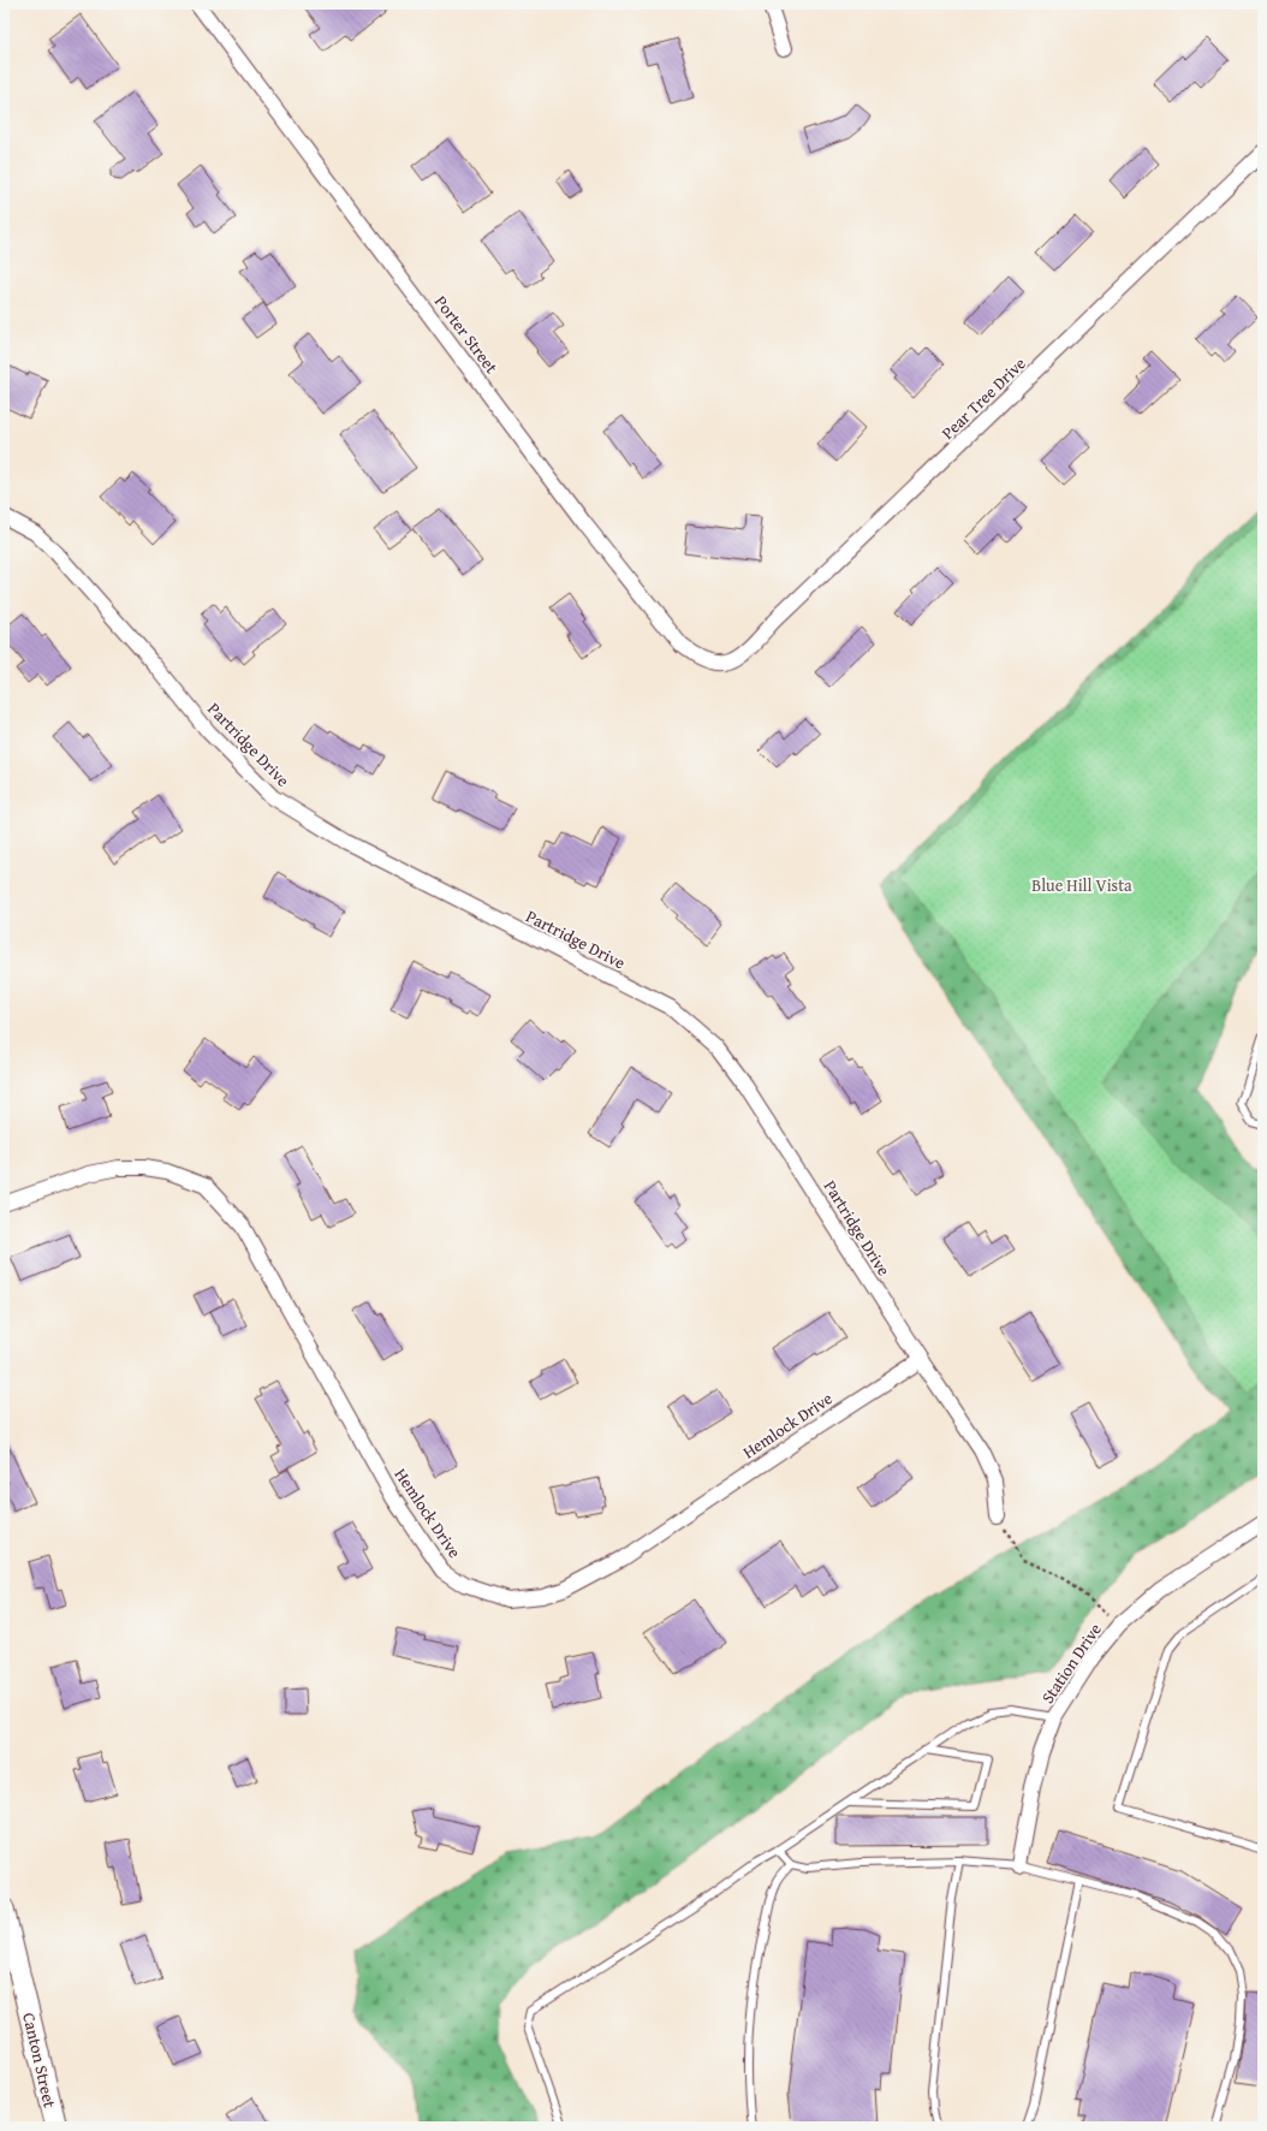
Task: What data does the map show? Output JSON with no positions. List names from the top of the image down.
{
  "streets": {
    "main road": ["Canton Street"],
    "street": [
      "Porter Street",
      "Pear Tree Drive",
      "Partridge Drive",
      "Hemlock Drive",
      "Station Drive"
    ]
  },
  "crossings": [
    ["Porter Street", "Pear Tree Drive"],
    ["Partridge Drive", "Hemlock Drive"]
  ],
  "parks": ["Blue Hill Vista"]
}
